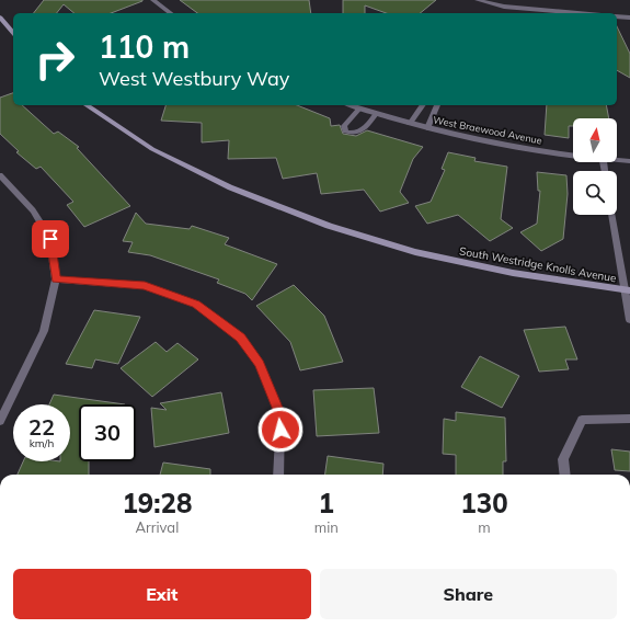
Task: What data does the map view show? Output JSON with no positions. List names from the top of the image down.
{
  "streets": {
    "street": ["West Braewood Avenue", "South Westridge Knolls Avenue"]
  },
  "north": "top",
  "page": {
    "turn": ["110 m", "West Westbury Way"],
    "speed": "22 km/h",
    "limit": "30",
    "eta": [
      "19:28",
      "Arrival",
      "1",
      "min",
      "130",
      "m"
    ],
    "buttons": ["Exit", "Share"]
  }
}
